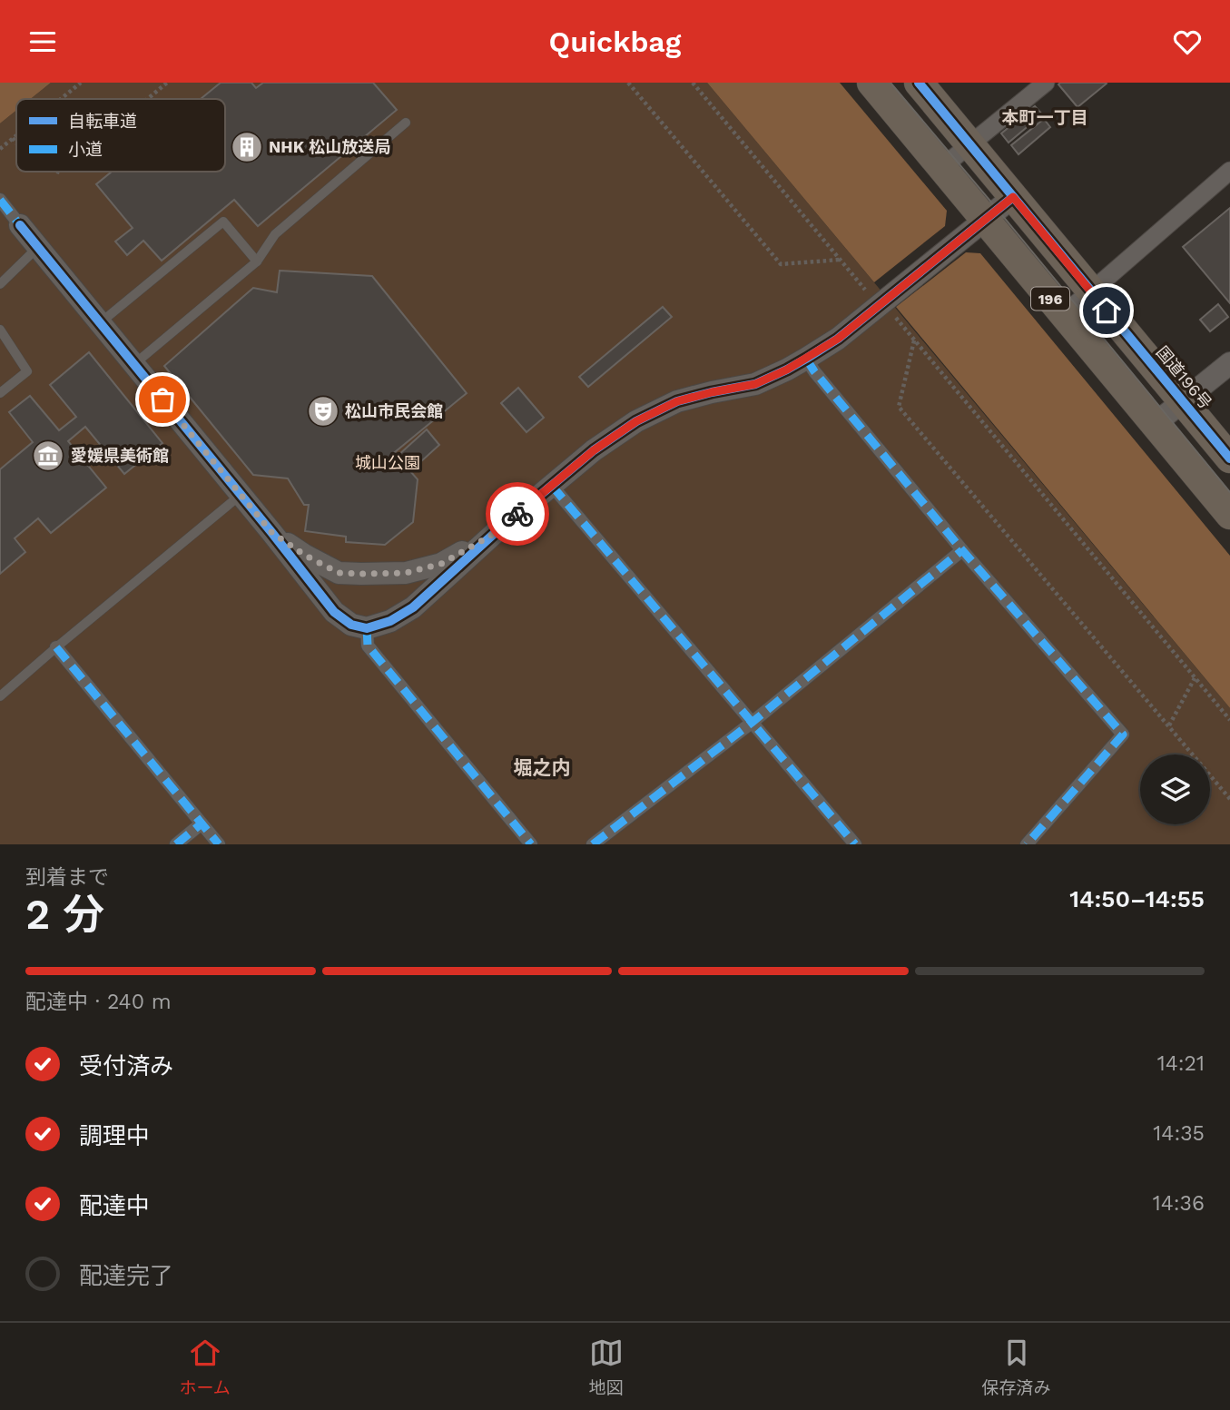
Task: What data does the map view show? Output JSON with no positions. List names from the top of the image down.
{
  "streets": {
    "highway": ["196", "国道196号"]
  },
  "districts": ["本町一丁目", "堀之内"],
  "parks": ["城山公園"],
  "places": {
    "building": ["NHK 松山放送局"],
    "theatre": ["松山市民会館"],
    "museum": ["愛媛県美術館"]
  },
  "legend": ["自転車道", "小道"],
  "page": {
    "header": "Quickbag",
    "heading": ["2 分", "到着まで", "14:50–14:55"],
    "bar": "配達中 · 240 m",
    "list": [
      ["受付済み", "14:21"],
      ["調理中", "14:35"],
      ["配達中", "14:36"],
      "配達完了"
    ],
    "tabs": ["ホーム", "地図", "保存済み"]
  }
}
